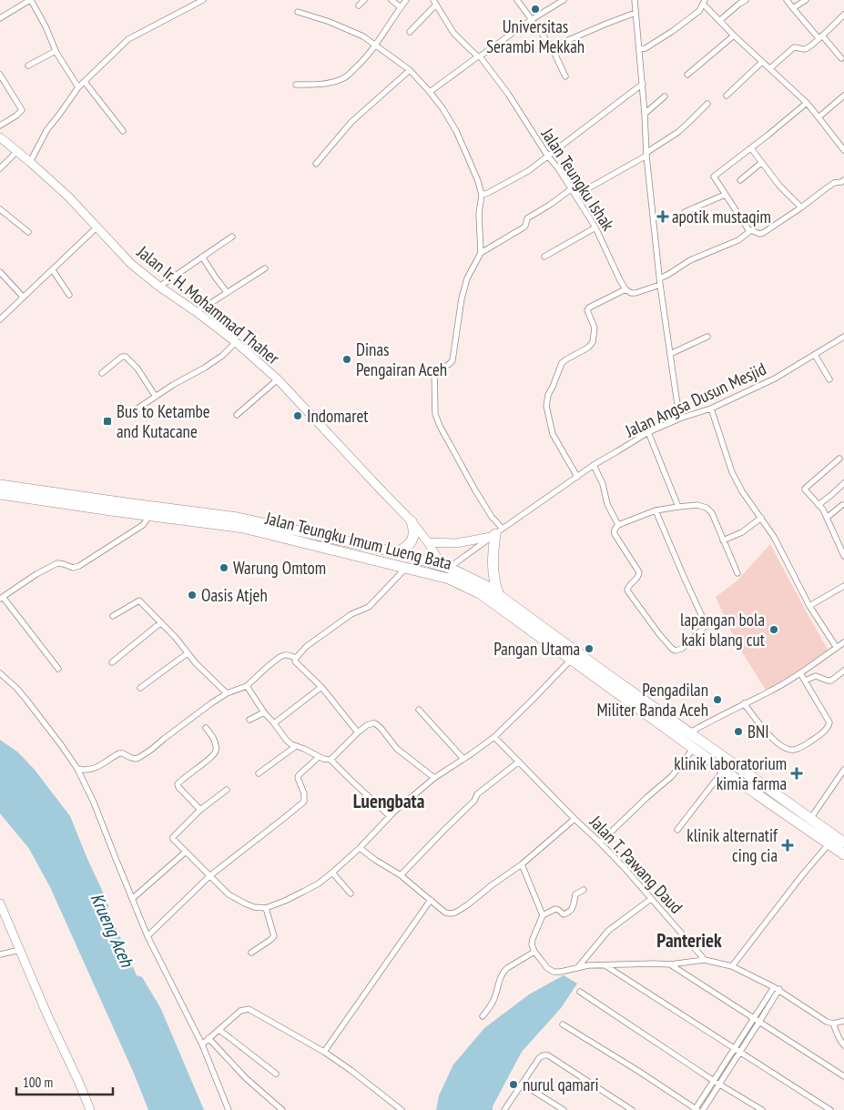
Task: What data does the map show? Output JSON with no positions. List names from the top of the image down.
{
  "streets": {
    "highway": ["Jalan Teungku Imum Lueng Bata"],
    "main road": ["Jalan Ir. H. Mohammad Thaher"],
    "street": ["Jalan Teungku Ishak", "Jalan Angsa Dusun Mesjid", "Jalan T. Pawang Daud"]
  },
  "crossings": [
    ["Jalan Ir. H. Mohammad Thaher", "Jalan Angsa Dusun Mesjid"],
    ["Jalan Ir. H. Mohammad Thaher", "Jalan Teungku Imum Lueng Bata"],
    ["Jalan Angsa Dusun Mesjid", "Jalan Teungku Imum Lueng Bata"]
  ],
  "districts": ["Luengbata", "Panteriek"],
  "water": ["Krueng Aceh"],
  "places": {
    "other": [
      "Universitas Serambi Mekkah",
      "Dinas Pengairan Aceh",
      "Indomaret",
      "Warung Omtom",
      "Oasis Atjeh",
      "lapangan bola kaki blang cut",
      "Pangan Utama",
      "Pengadilan Militer Banda Aceh",
      "BNI",
      "nurul qamari"
    ],
    "health": ["apotik mustaqim", "klinik laboratorium kimia farma", "klinik alternatif cing cia"],
    "transit": ["Bus to Ketambe and Kutacane"]
  },
  "scale_bar": "100 m"
}
